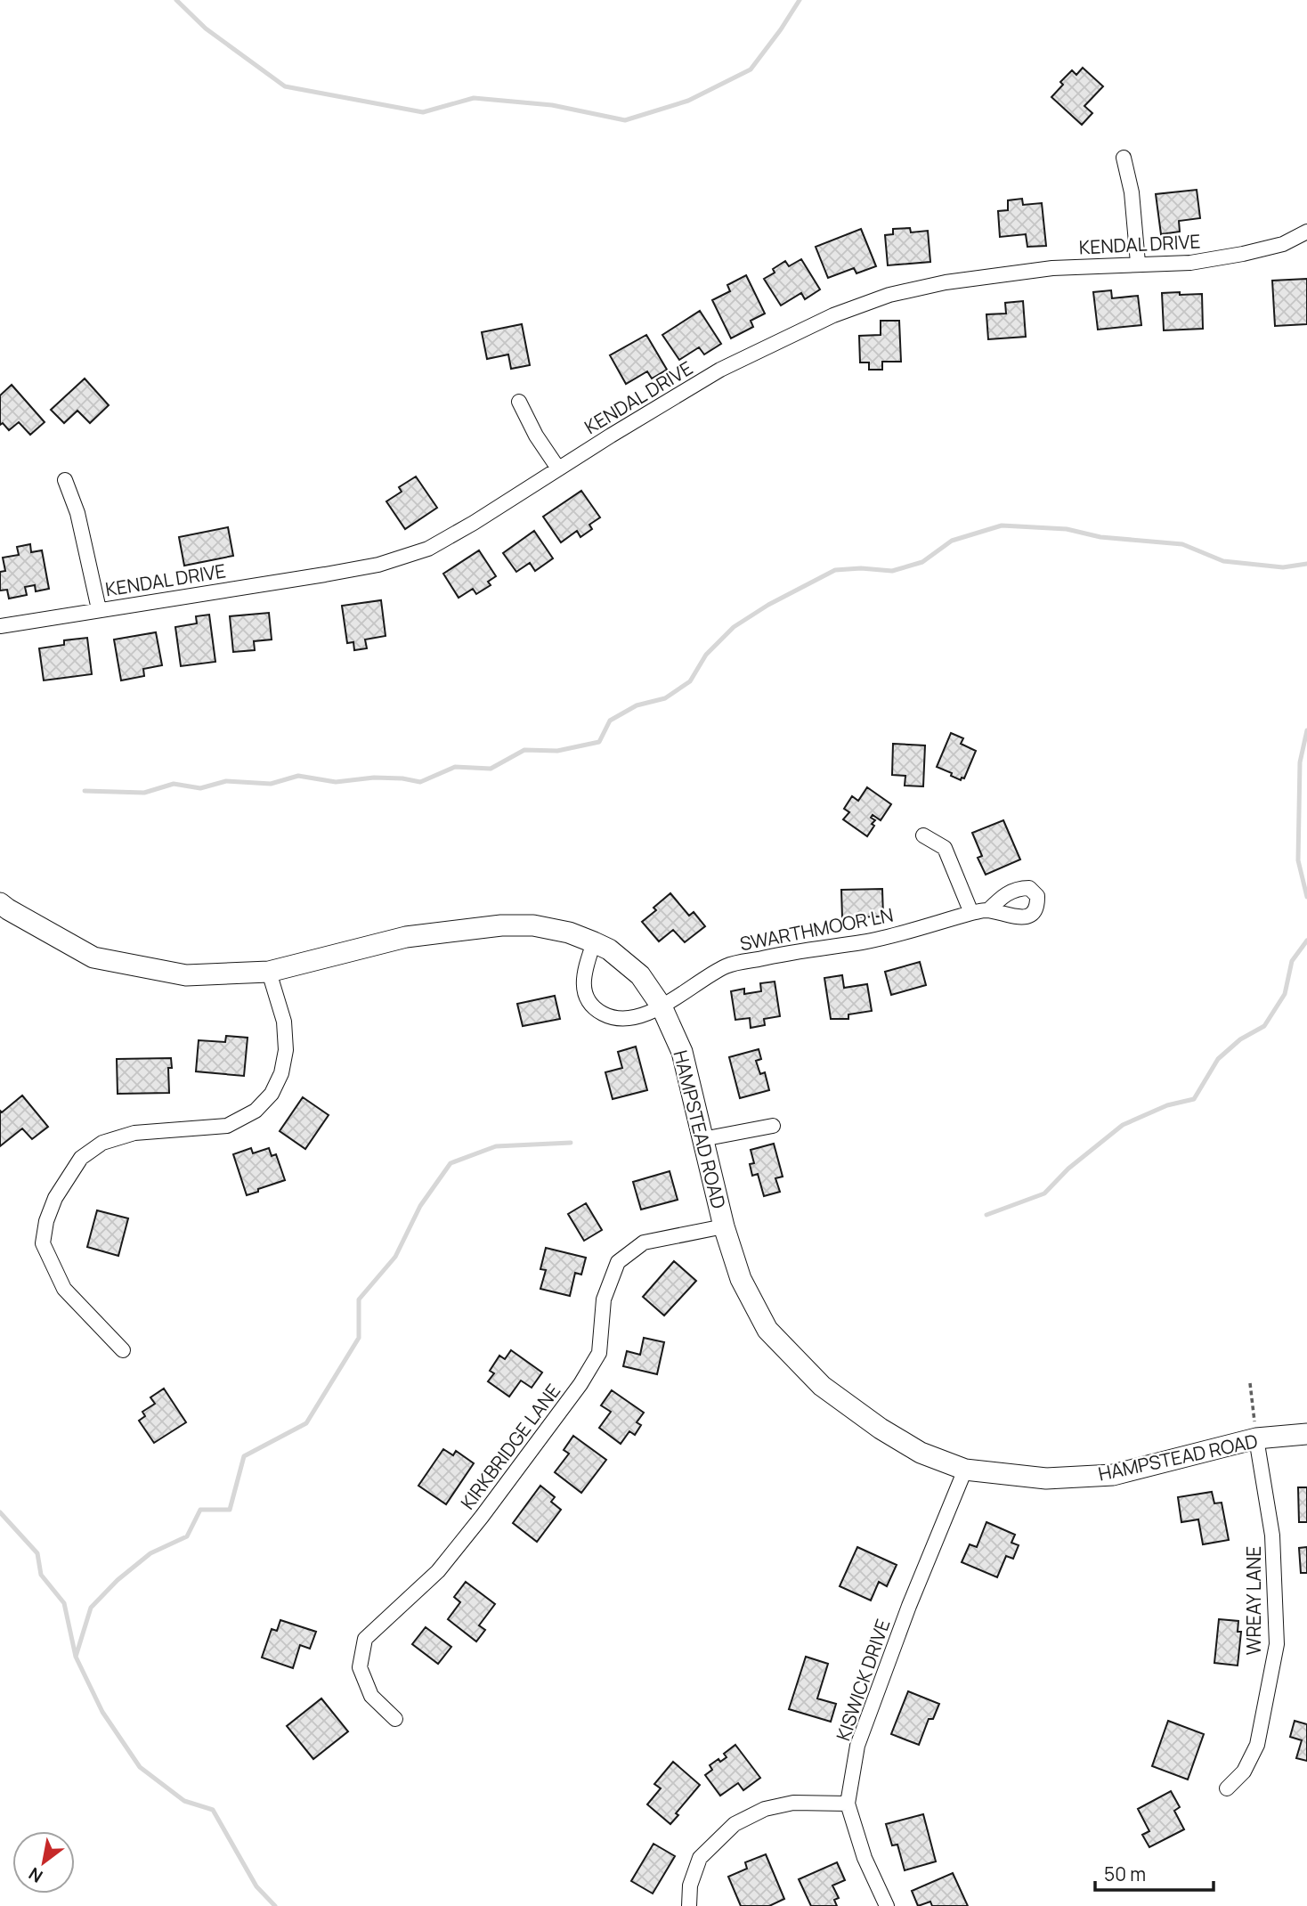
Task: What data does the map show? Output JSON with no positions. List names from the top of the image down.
{
  "streets": {
    "street": [
      "KENDAL DRIVE",
      "SWARTHMOOR LN",
      "HAMPSTEAD ROAD",
      "KIRKBRIDGE LANE",
      "WREAY LANE",
      "KISWICK DRIVE"
    ]
  },
  "crossings": [
    ["SWARTHMOOR LN", "HAMPSTEAD ROAD"],
    ["HAMPSTEAD ROAD", "KIRKBRIDGE LANE"],
    ["HAMPSTEAD ROAD", "WREAY LANE"],
    ["HAMPSTEAD ROAD", "KISWICK DRIVE"]
  ],
  "scale_bar": "50 m",
  "north": "bottom left"
}
